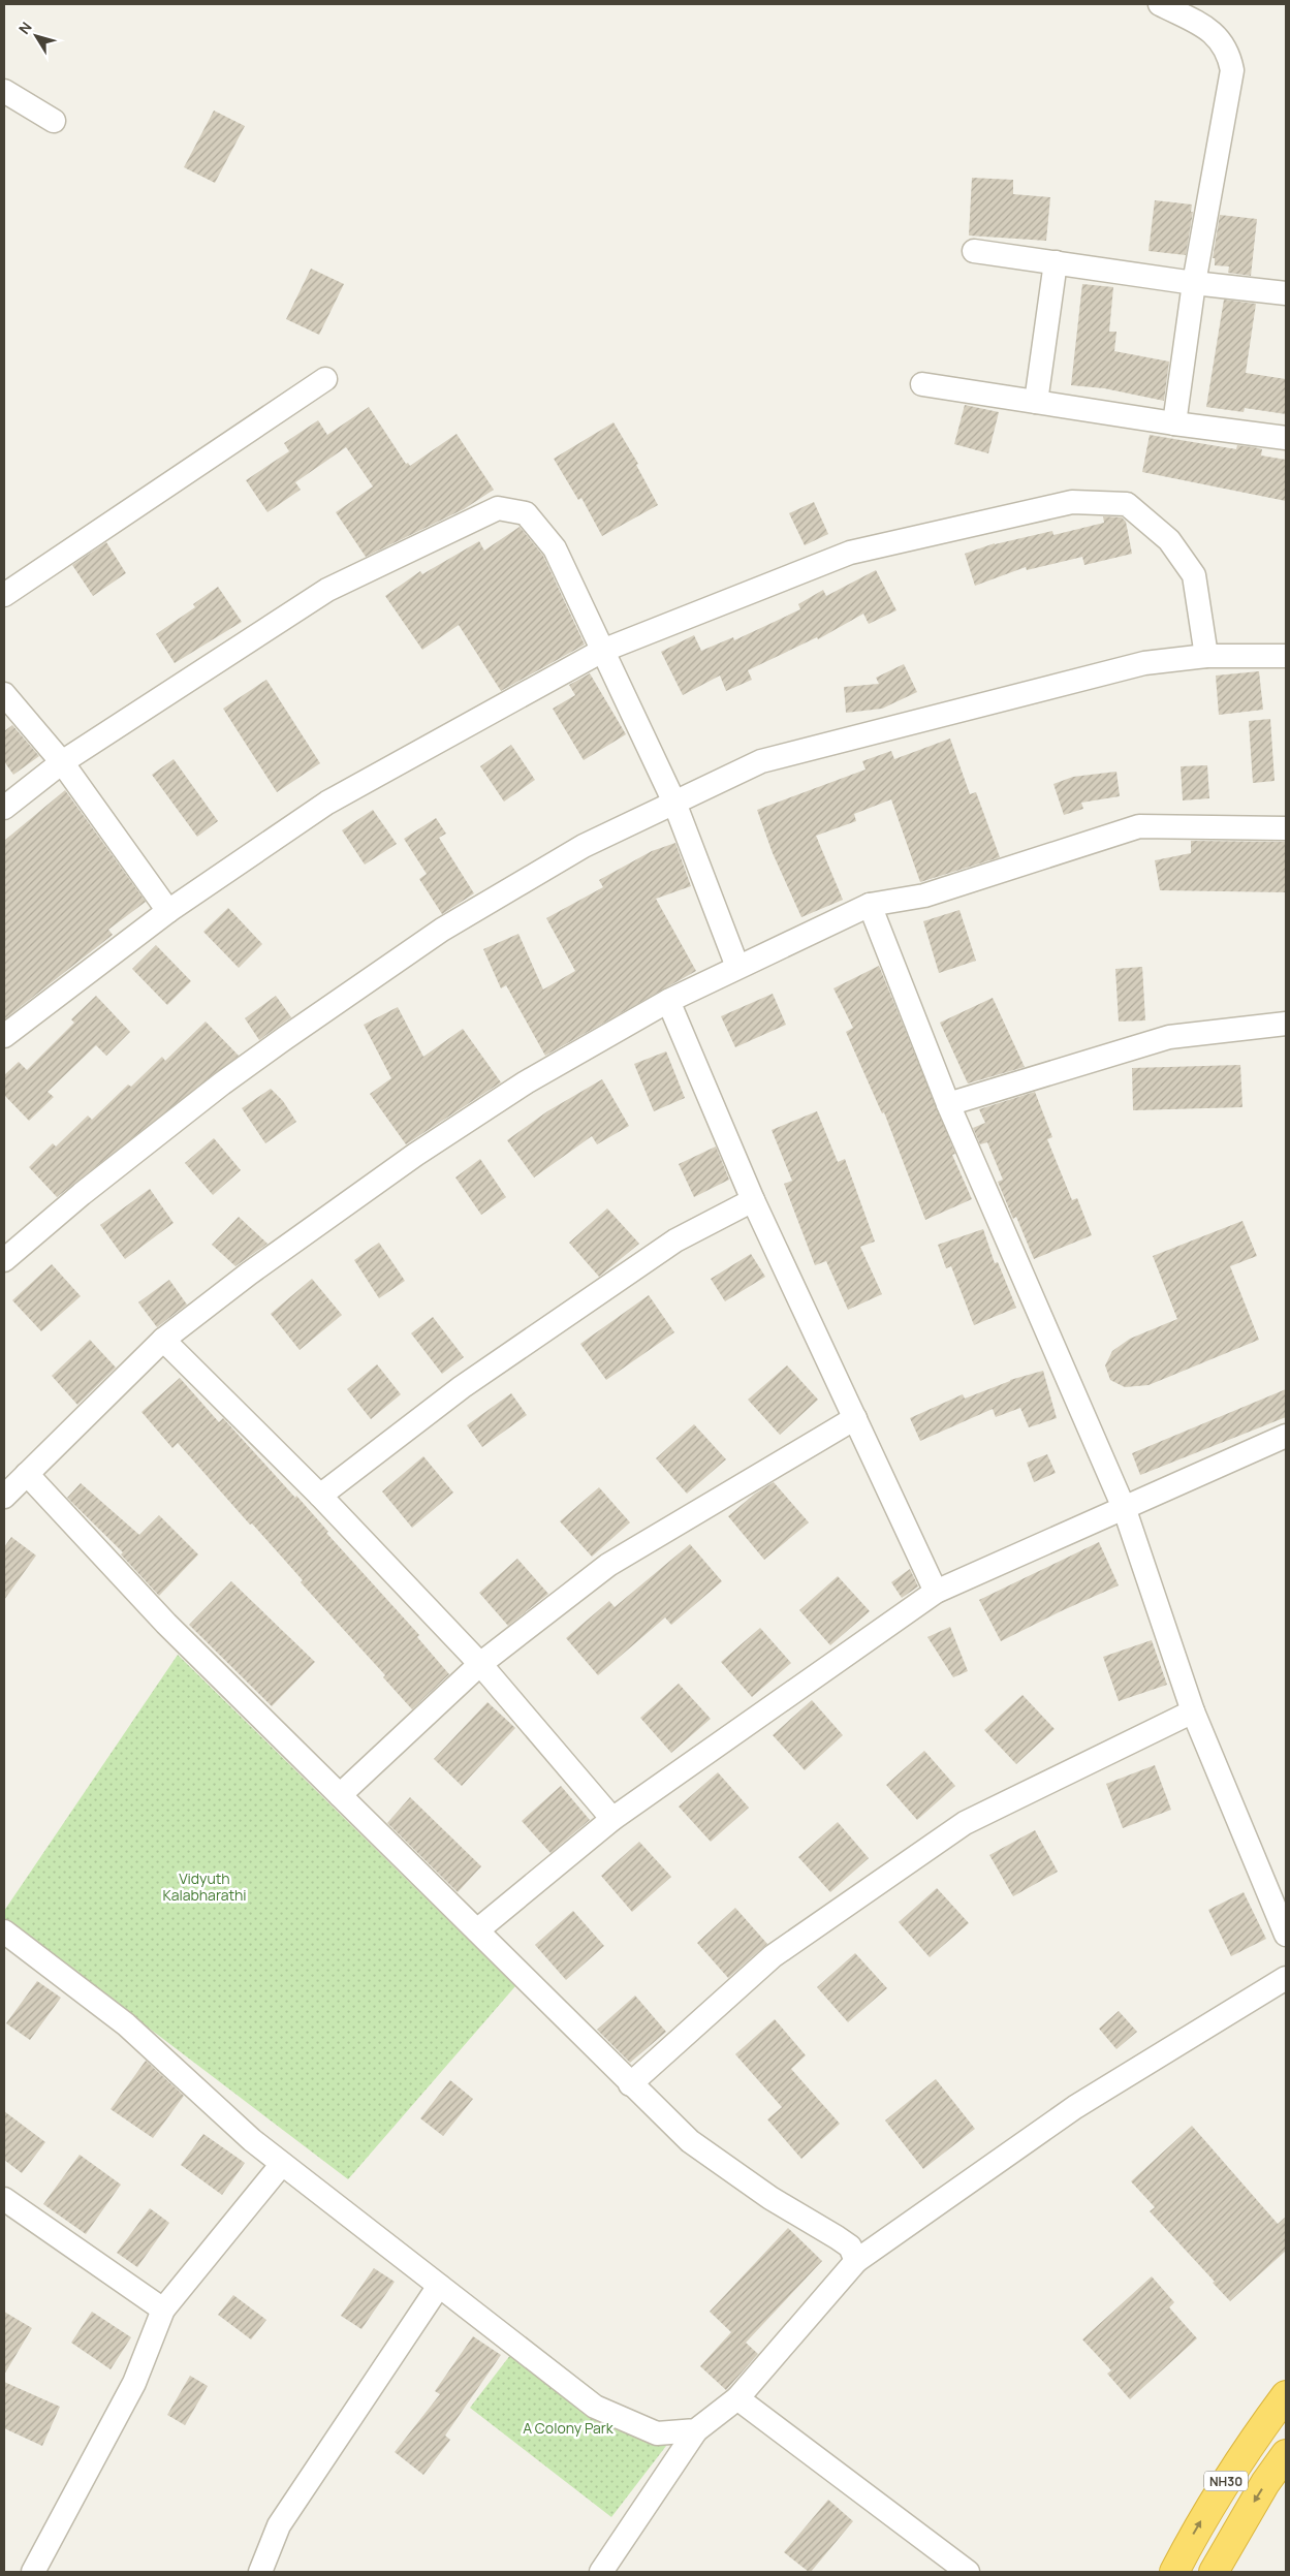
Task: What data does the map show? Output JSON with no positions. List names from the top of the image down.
{
  "streets": {
    "highway": ["NH30"]
  },
  "parks": ["Vidyuth Kalabharathi", "A Colony Park"],
  "north": "top left"
}
